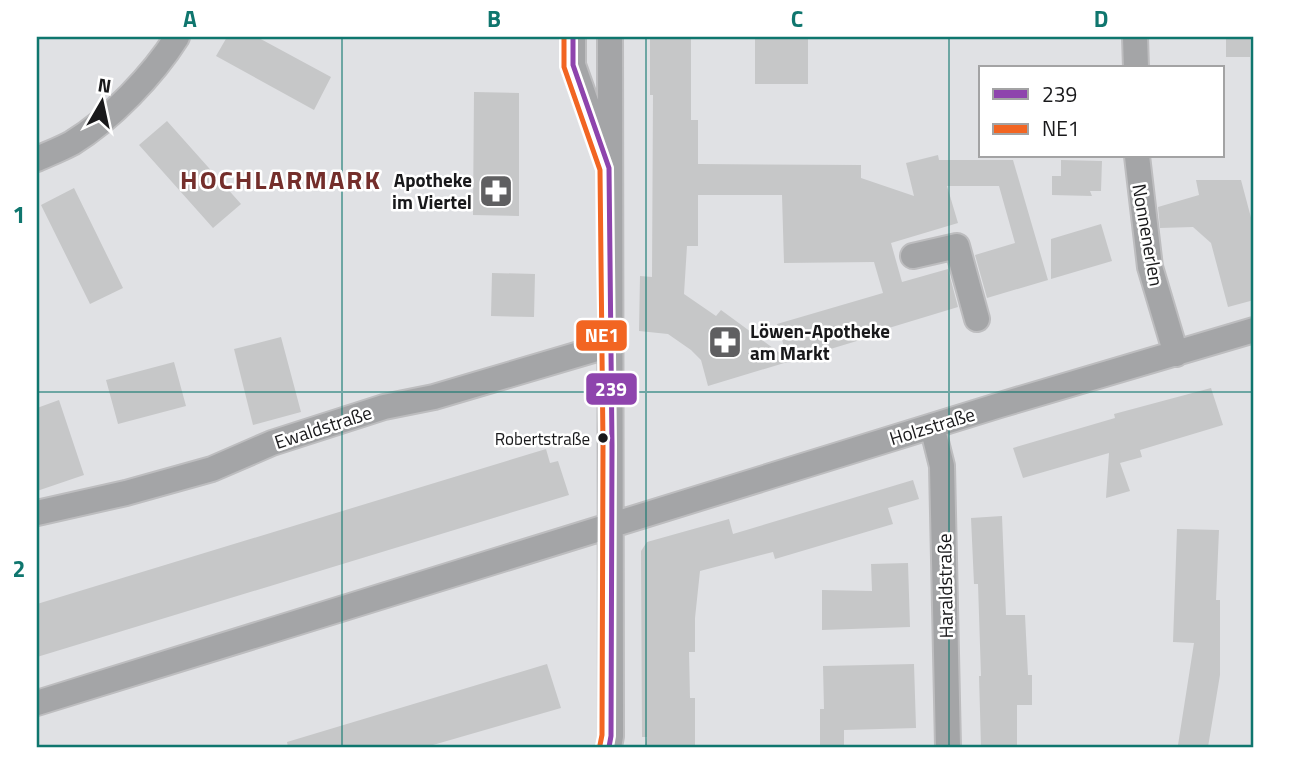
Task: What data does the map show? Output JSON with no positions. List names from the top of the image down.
{
  "streets": {
    "street": [
      "Nonnenerlen",
      "Holzstraße",
      "Ewaldstraße",
      "Haraldstraße"
    ]
  },
  "crossings": [
    ["Nonnenerlen", "Holzstraße"],
    ["Holzstraße", "Haraldstraße"]
  ],
  "districts": ["HOCHLARMARK"],
  "places": {
    "pharmacy": ["Apotheke im Viertel", "Löwen-Apotheke am Markt"],
    "other": ["Robertstraße"]
  },
  "lines": ["transit line 239", "transit line NE1"],
  "legend": ["239", "NE1"],
  "north": "top",
  "grid": {
    "columns": [
      "A",
      "B",
      "C",
      "D"
    ],
    "rows": ["1", "2"]
  }
}
